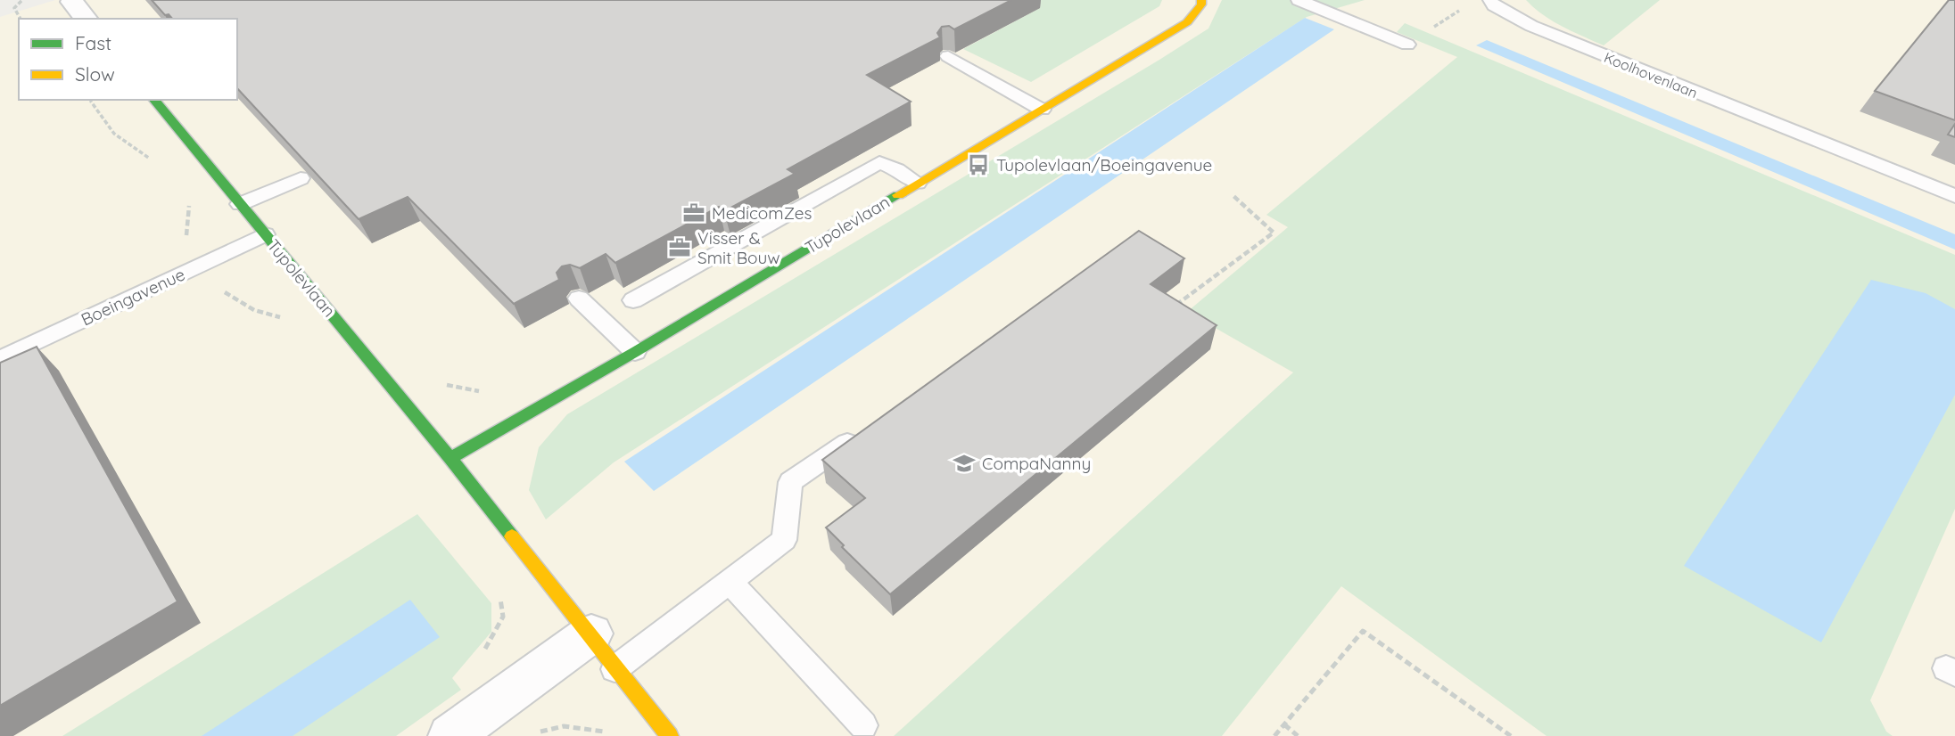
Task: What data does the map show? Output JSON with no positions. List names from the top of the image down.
{
  "streets": {
    "street": ["Tupolevlaan"],
    "lane": ["Koolhovenlaan", "Boeingavenue"]
  },
  "crossings": [
    ["Tupolevlaan", "Boeingavenue"]
  ],
  "places": {
    "bus stop": ["Tupolevlaan/Boeingavenue"],
    "office": ["MedicomZes", "Visser & Smit Bouw"],
    "school or university": ["CompaNanny"]
  },
  "legend": ["Fast", "Slow"]
}
